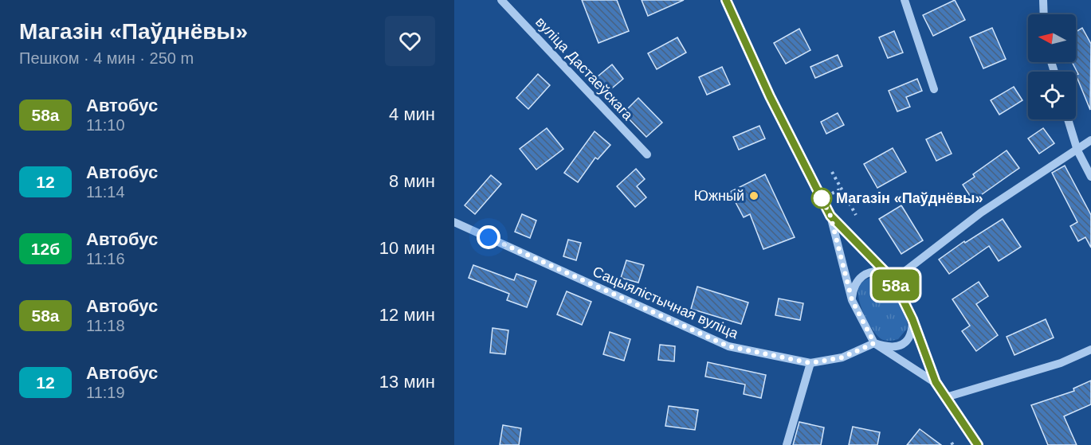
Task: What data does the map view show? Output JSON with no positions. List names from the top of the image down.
{
  "streets": {
    "street": ["вуліца Дастаеўскага", "Сацыялістычная вуліца"]
  },
  "places": ["Южный", "Магазін «Паўднёвы»"],
  "lines": ["bus line 58а"],
  "north": "left",
  "page": {
    "heading": ["Магазін «Паўднёвы»", "Пешком · 4 мин · 250 m"],
    "on_map": "58а",
    "list": [
      {
        "mark": "58а",
        "name": "Автобус",
        "note": "11:10",
        "value": "4 мин"
      },
      {
        "mark": "12",
        "name": "Автобус",
        "note": "11:14",
        "value": "8 мин"
      },
      {
        "mark": "12б",
        "name": "Автобус",
        "note": "11:16",
        "value": "10 мин"
      },
      {
        "mark": "58а",
        "name": "Автобус",
        "note": "11:18",
        "value": "12 мин"
      },
      {
        "mark": "12",
        "name": "Автобус",
        "note": "11:19",
        "value": "13 мин"
      }
    ]
  }
}
